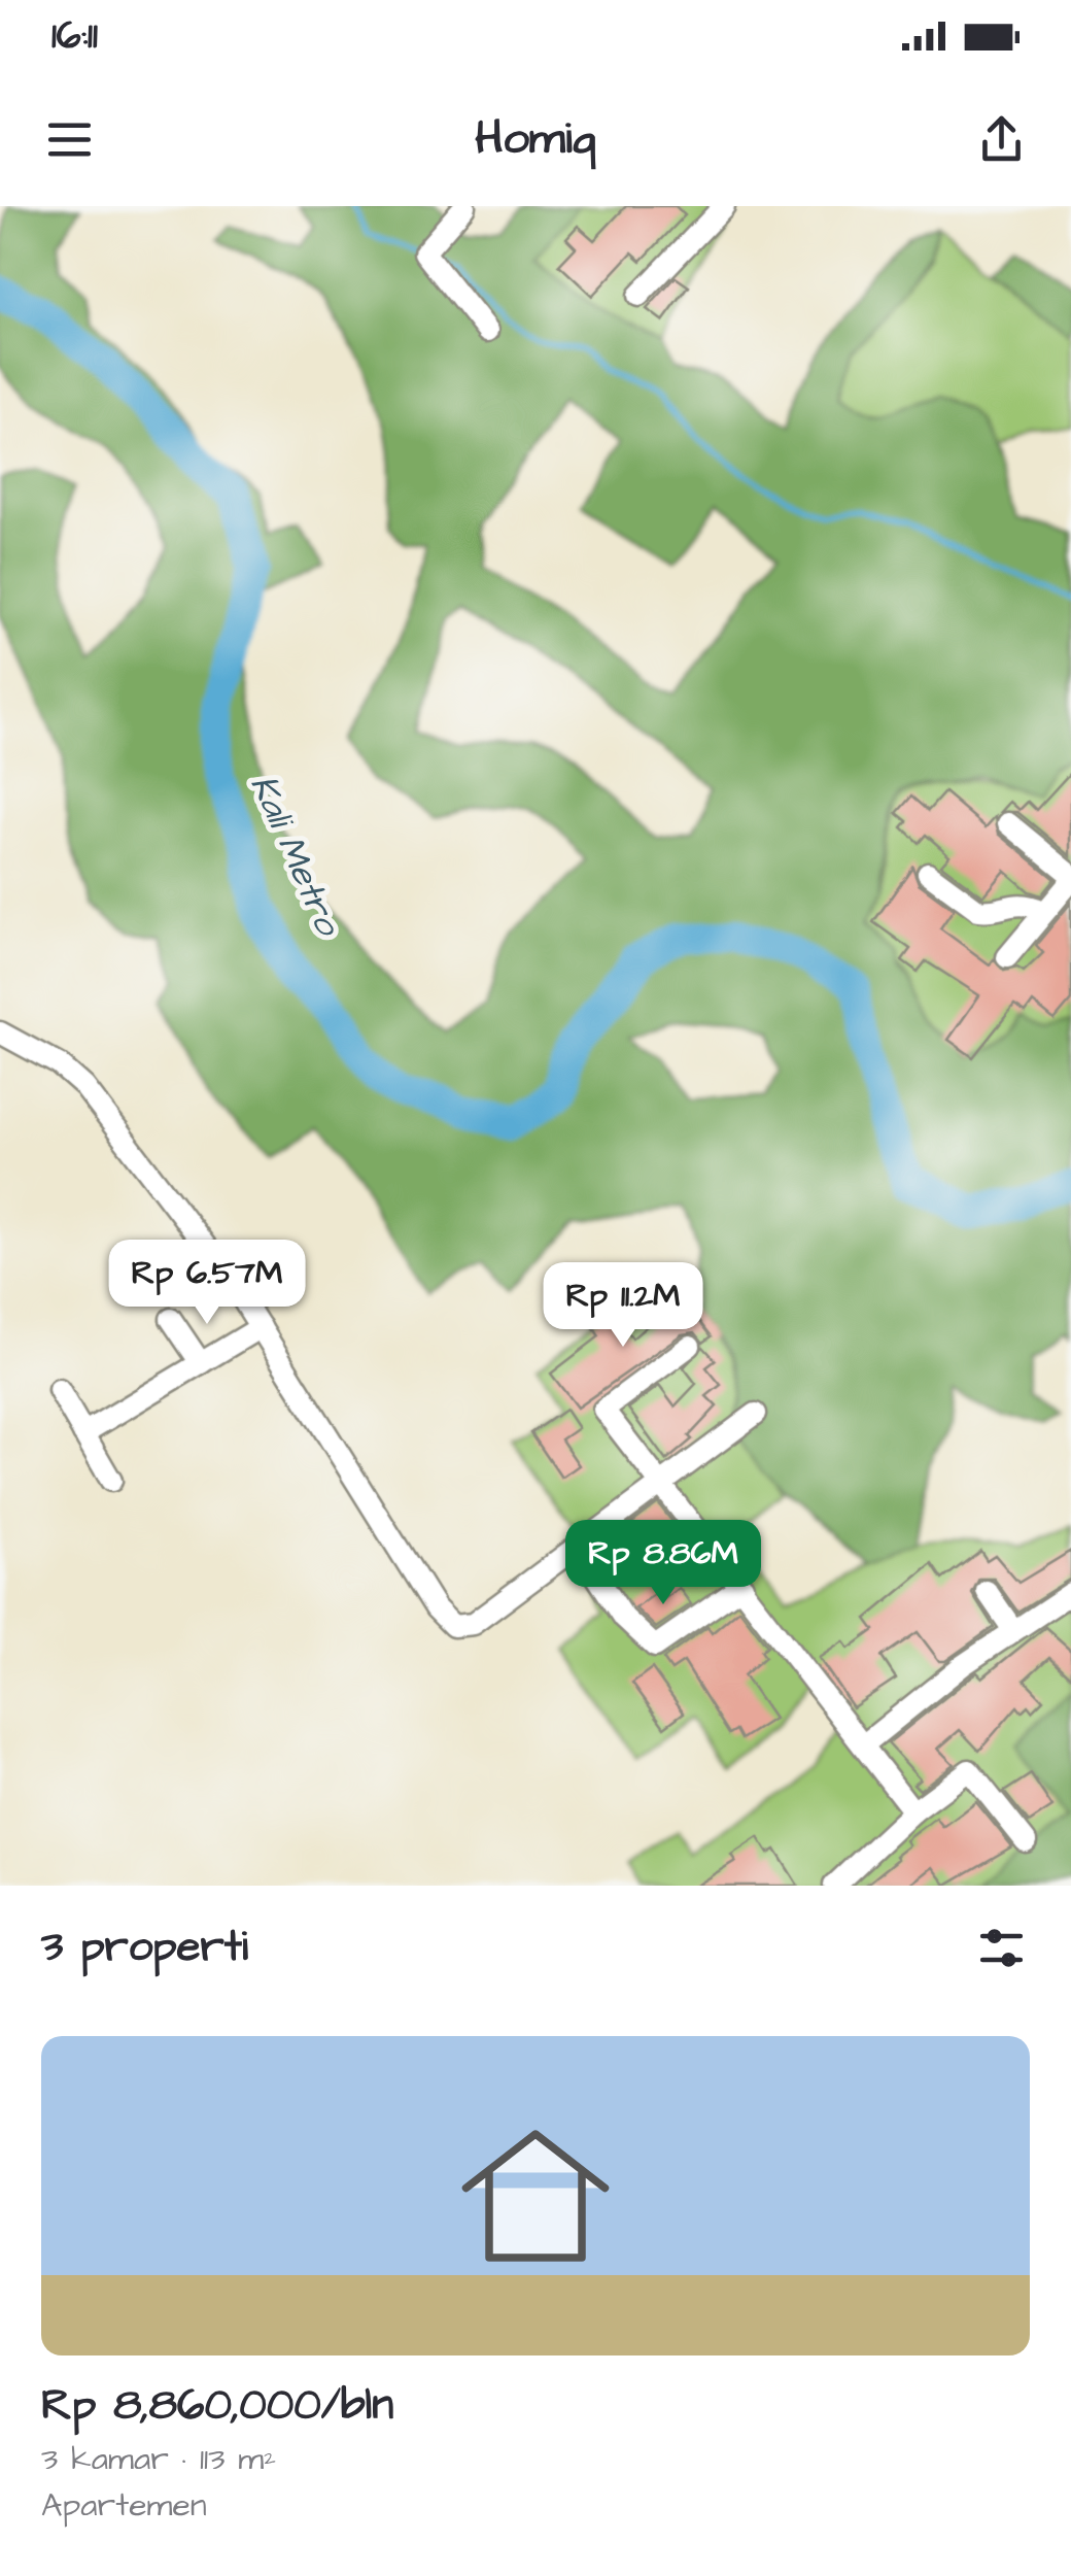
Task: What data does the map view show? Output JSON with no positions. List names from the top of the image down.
{
  "water": ["Kali Metro"],
  "page": {
    "status": "16:11",
    "header": "Homiq",
    "price": ["Rp 6.57M", "Rp 11.2M", "Rp 8.86M"],
    "heading": "3 properti",
    "list": [
      {
        "name": "Rp 8,860,000/bln",
        "note": "3 kamar · 113 m² · Apartemen"
      }
    ]
  }
}
